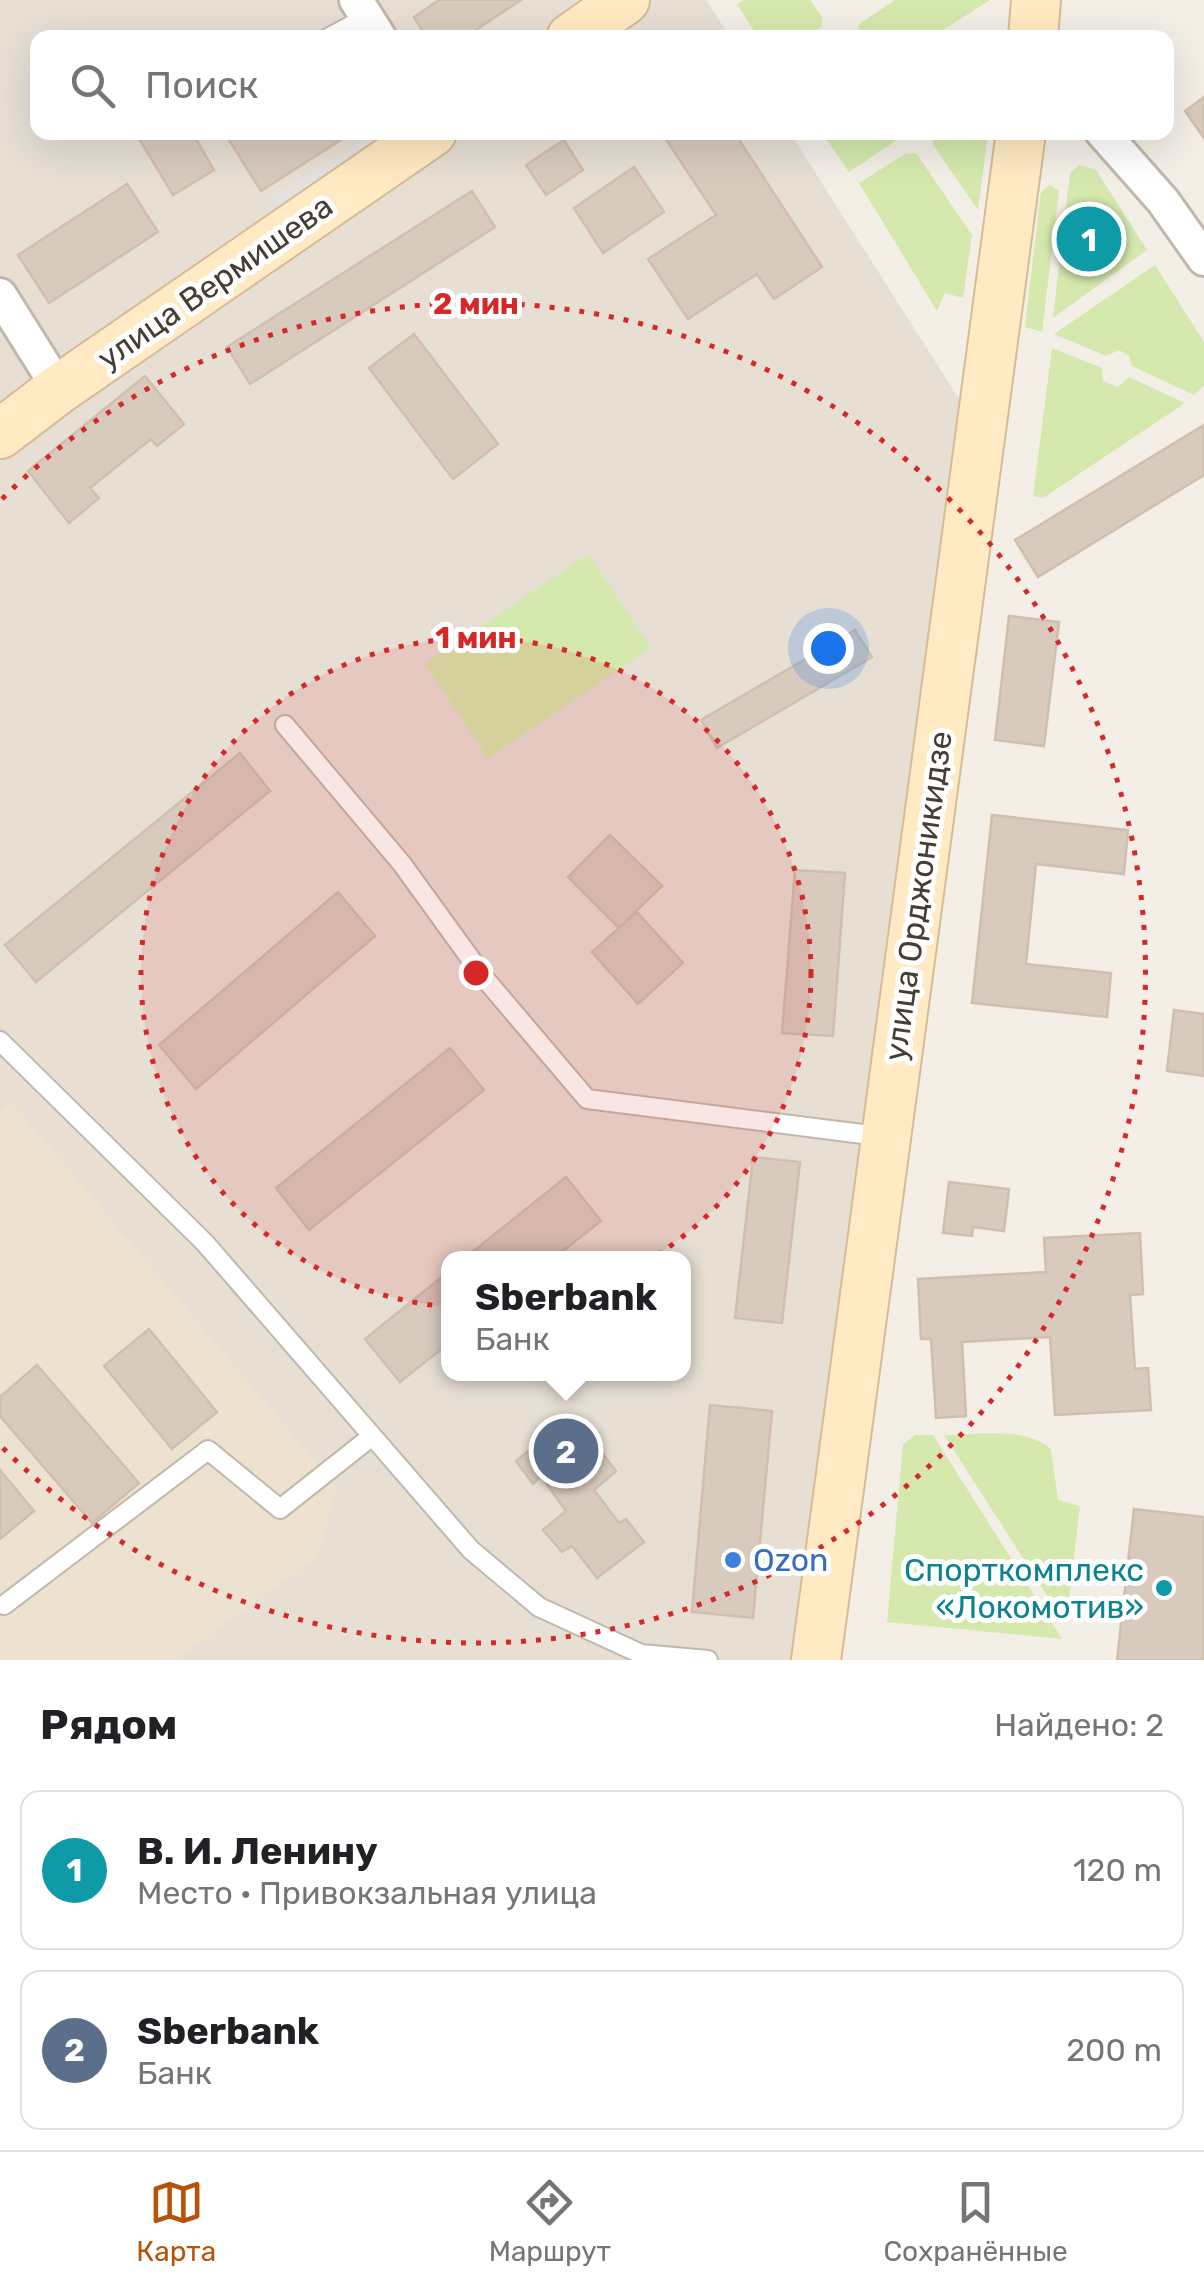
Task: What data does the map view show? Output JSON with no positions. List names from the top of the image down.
{
  "streets": {
    "street": ["улица Вермишева", "улица Орджоникидзе"]
  },
  "places": ["Ozon", "Спорткомплекс «Локомотив»"],
  "page": {
    "search": "Поиск",
    "pins": ["1", "2"],
    "popup": ["Sberbank", "Банк"],
    "heading": ["Рядом", "Найдено: 2"],
    "list": [
      {
        "mark": "1",
        "name": "В. И. Ленину",
        "note": "Место · Привокзальная улица",
        "value": "120 m"
      },
      {
        "mark": "2",
        "name": "Sberbank",
        "note": "Банк",
        "value": "200 m"
      }
    ],
    "nav": ["Карта", "Маршрут", "Сохранённые"]
  },
  "rings": ["2 мин", "1 мин"]
}
